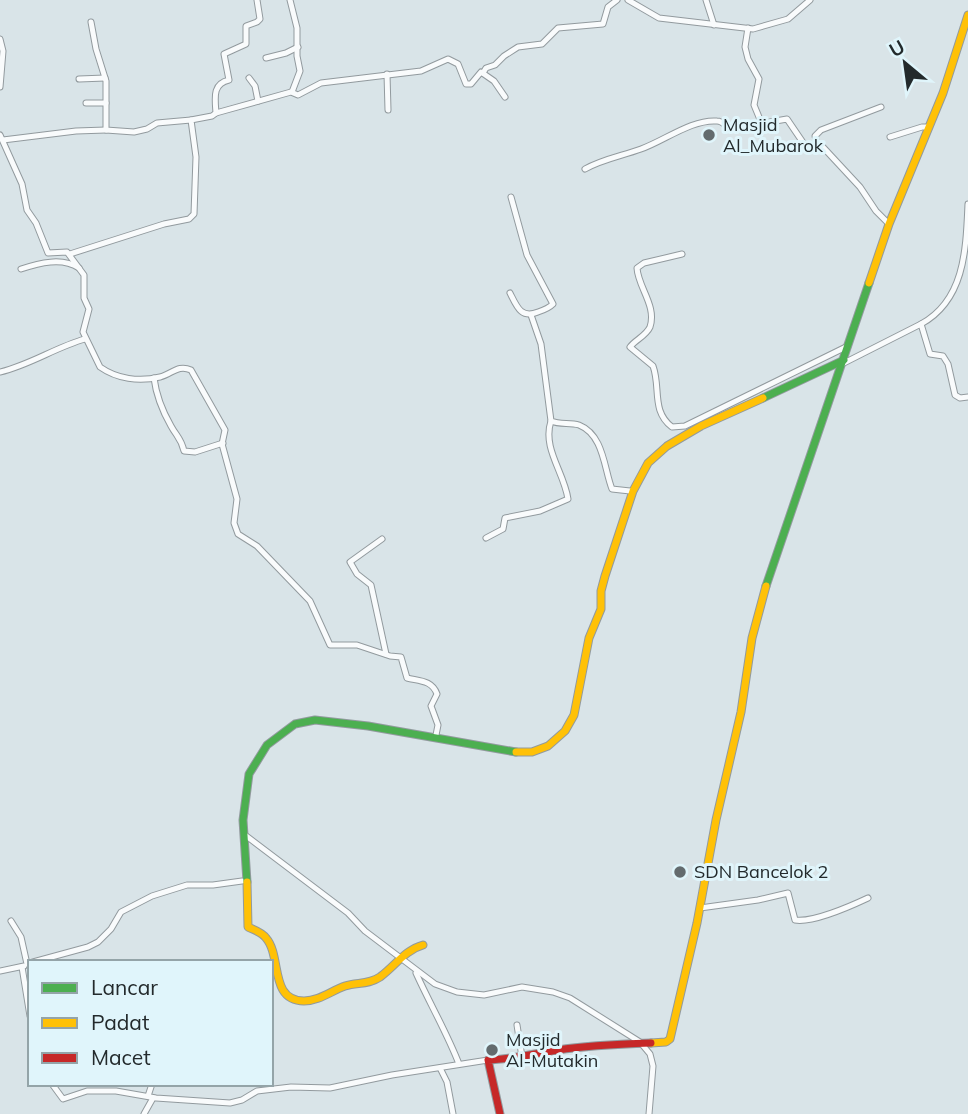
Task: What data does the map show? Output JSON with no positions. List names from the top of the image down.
{
  "places": ["Masjid Al_Mubarok", "SDN Bancelok 2", "Masjid Al-Mutakin"],
  "legend": ["Lancar", "Padat", "Macet"],
  "north": "top left"
}
